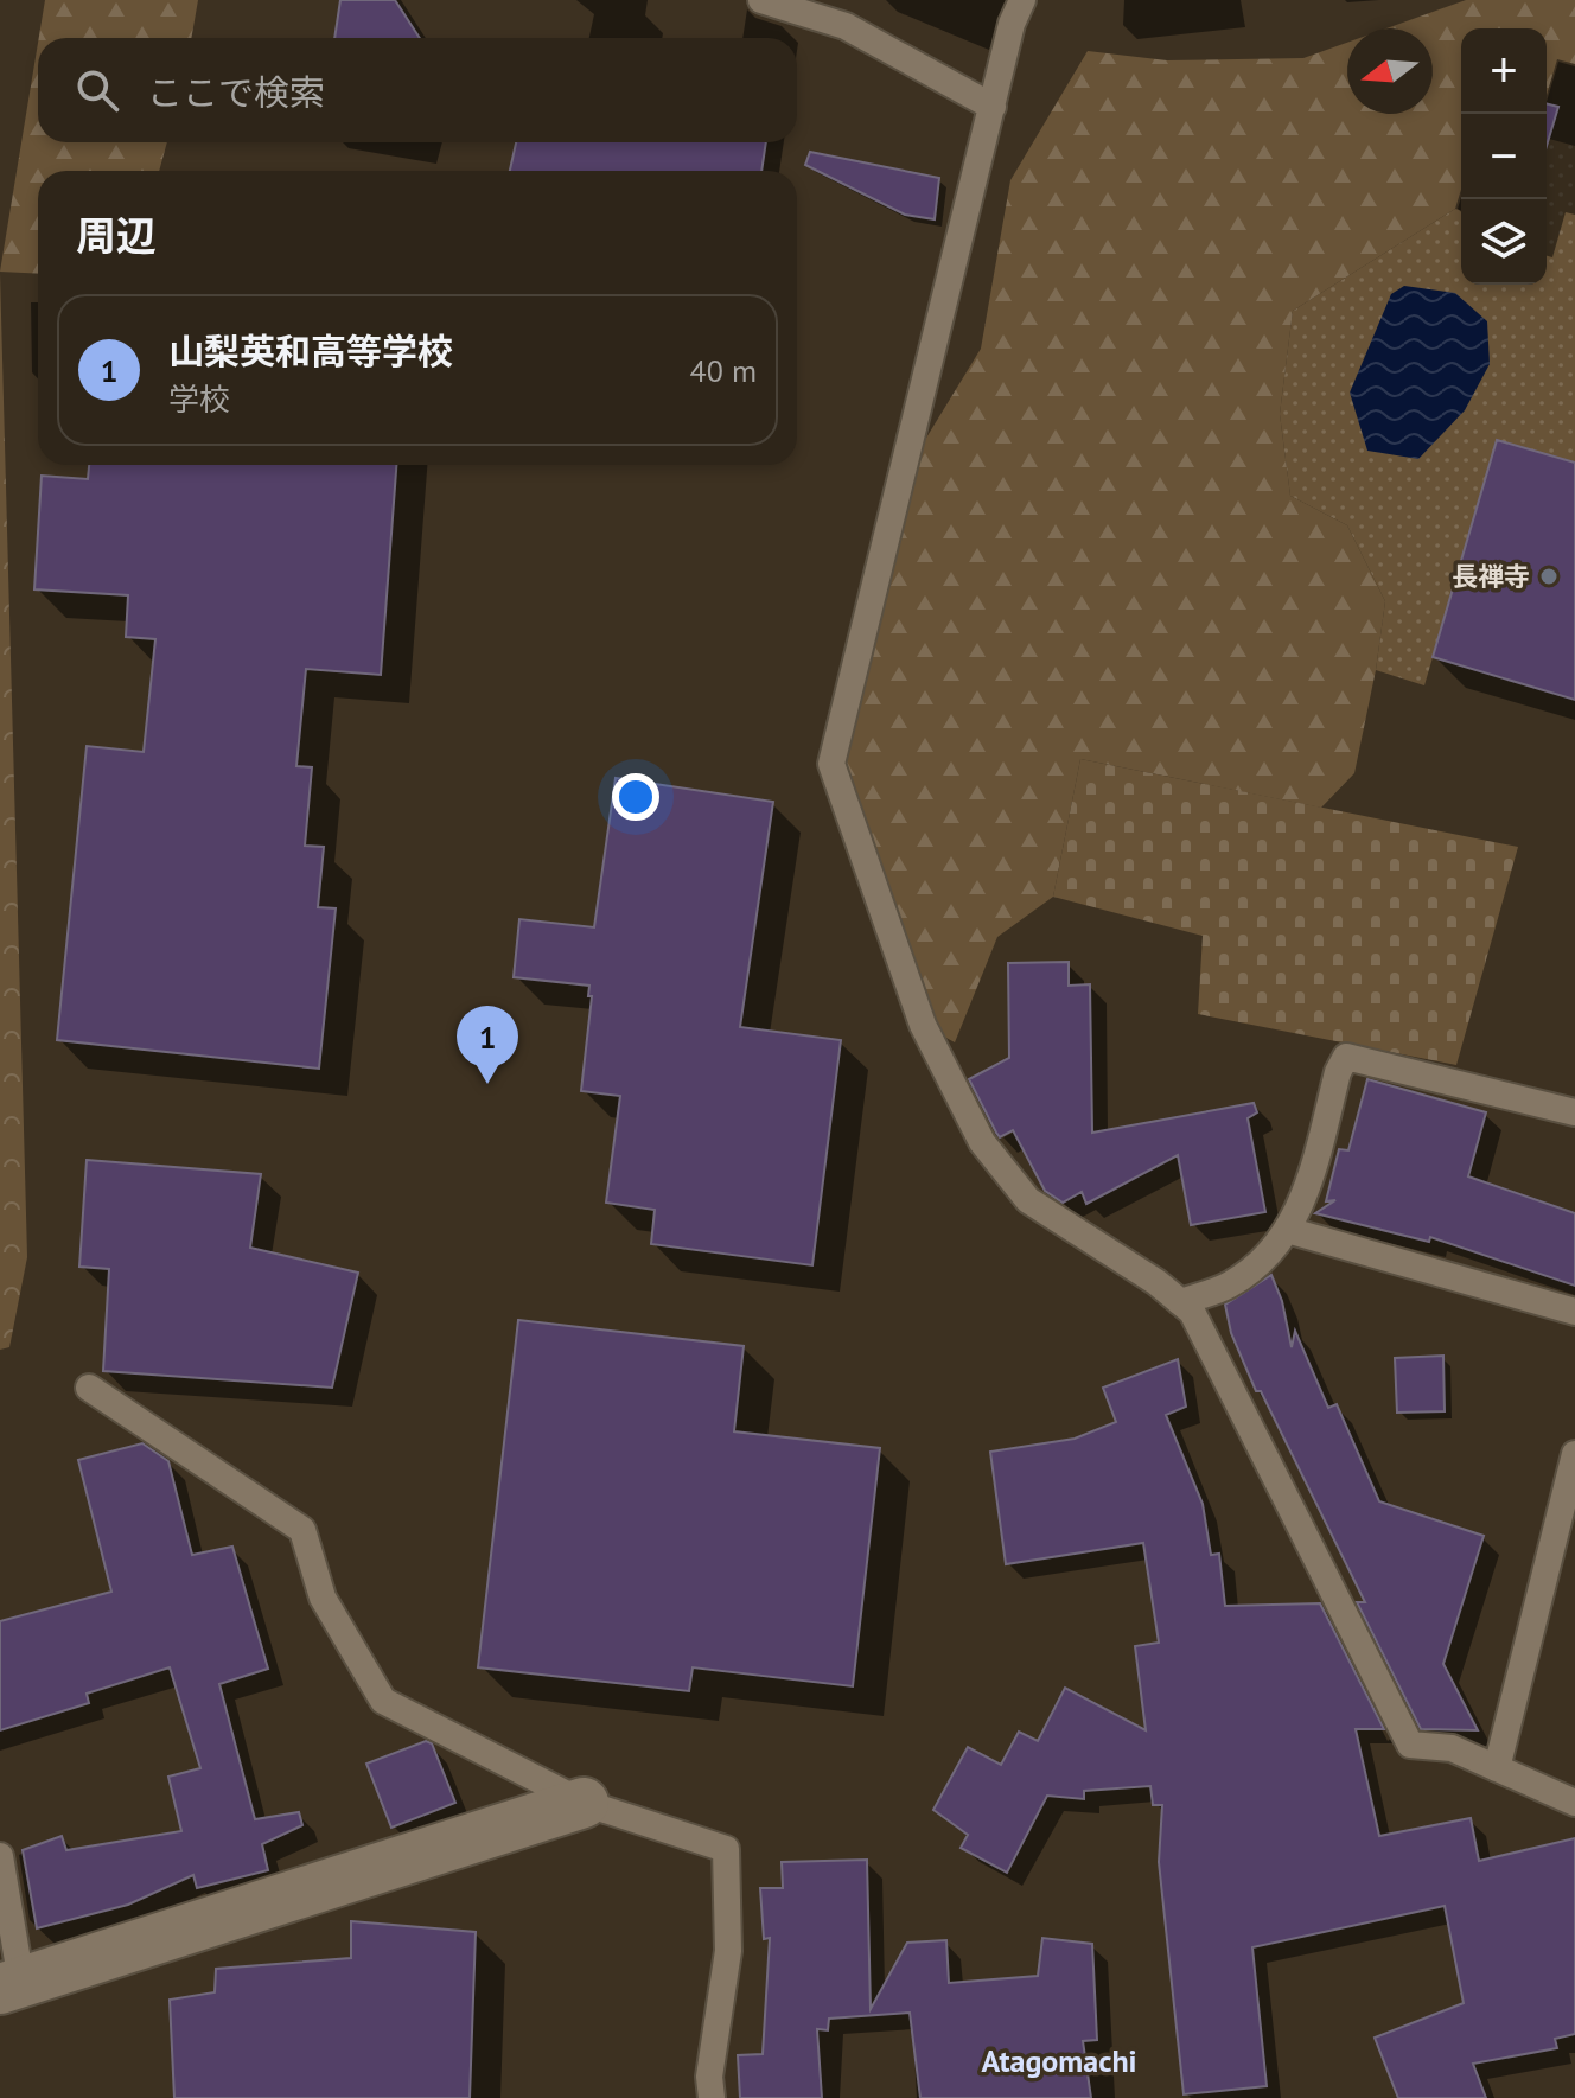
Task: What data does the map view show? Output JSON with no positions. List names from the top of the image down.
{
  "districts": ["Atagomachi"],
  "places": ["長禅寺"],
  "north": "left",
  "page": {
    "map_buttons": ["+", "−"],
    "search": "ここで検索",
    "heading": "周辺",
    "list": [
      {
        "mark": "1",
        "name": "山梨英和高等学校",
        "note": "学校",
        "value": "40 m"
      }
    ],
    "pins": "1"
  }
}
